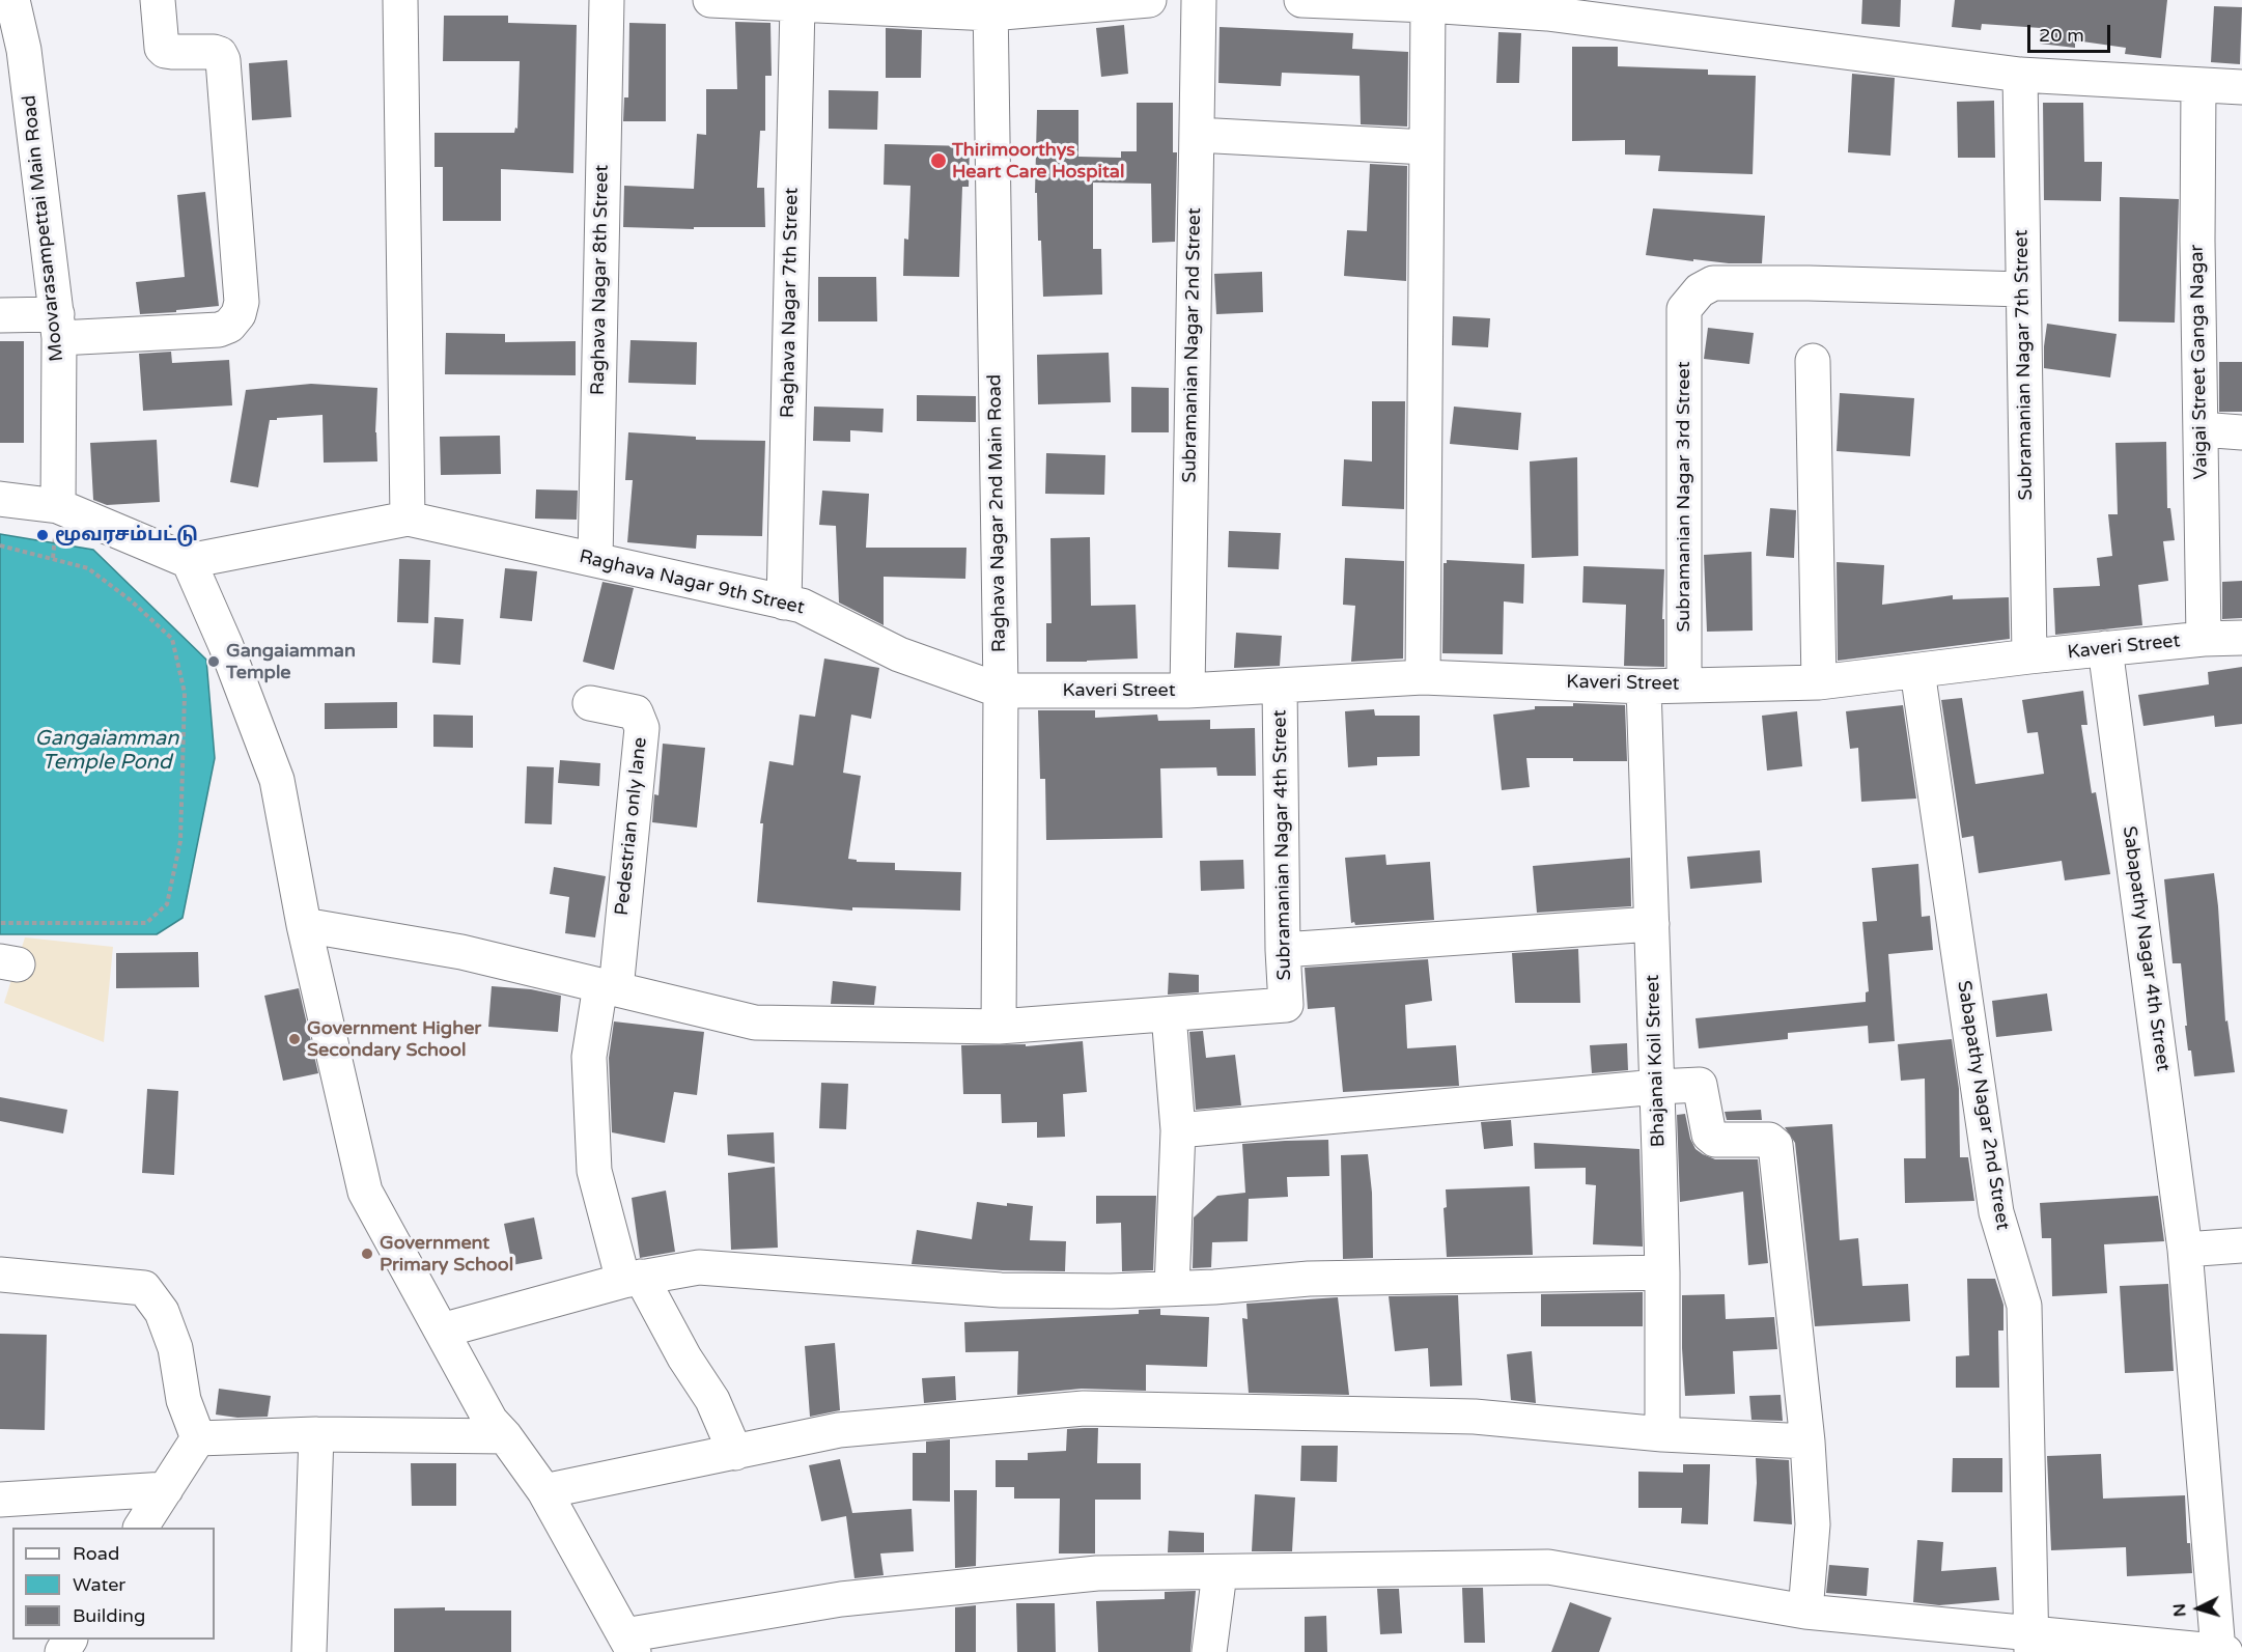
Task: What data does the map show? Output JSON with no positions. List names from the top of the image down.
{
  "streets": {
    "street": [
      "Moovarasampettai Main Road",
      "Raghava Nagar 8th Street",
      "Raghava Nagar 7th Street",
      "Subramanian Nagar 2nd Street",
      "Vaigai Street Ganga Nagar",
      "Subramanian Nagar 7th Street",
      "Subramanian Nagar 3rd Street",
      "Raghava Nagar 2nd Main Road",
      "Raghava Nagar 9th Street",
      "Kaveri Street",
      "Pedestrian only lane",
      "Subramanian Nagar 4th Street",
      "Sabapathy Nagar 4th Street",
      "Bhajanai Koil Street",
      "Sabapathy Nagar 2nd Street"
    ]
  },
  "crossings": [
    ["Raghava Nagar 8th Street", "Raghava Nagar 9th Street"],
    ["Raghava Nagar 7th Street", "Raghava Nagar 9th Street"],
    ["Subramanian Nagar 2nd Street", "Kaveri Street"],
    ["Vaigai Street Ganga Nagar", "Kaveri Street"],
    ["Subramanian Nagar 7th Street", "Subramanian Nagar 3rd Street"],
    ["Subramanian Nagar 7th Street", "Kaveri Street"],
    ["Subramanian Nagar 3rd Street", "Kaveri Street"],
    ["Raghava Nagar 2nd Main Road", "Raghava Nagar 9th Street"],
    ["Raghava Nagar 2nd Main Road", "Kaveri Street"],
    ["Raghava Nagar 9th Street", "Kaveri Street"],
    ["Kaveri Street", "Subramanian Nagar 4th Street"],
    ["Kaveri Street", "Sabapathy Nagar 4th Street"],
    ["Kaveri Street", "Bhajanai Koil Street"],
    ["Kaveri Street", "Sabapathy Nagar 2nd Street"]
  ],
  "water": ["Gangaiamman Temple Pond"],
  "places": [
    "Thirimoorthys Heart Care Hospital",
    "மூவரசம்பட்டு",
    "Gangaiamman Temple",
    "Government Higher Secondary School",
    "Government Primary School"
  ],
  "legend": ["Road", "Water", "Building"],
  "scale_bar": "20 m",
  "north": "left"
}
